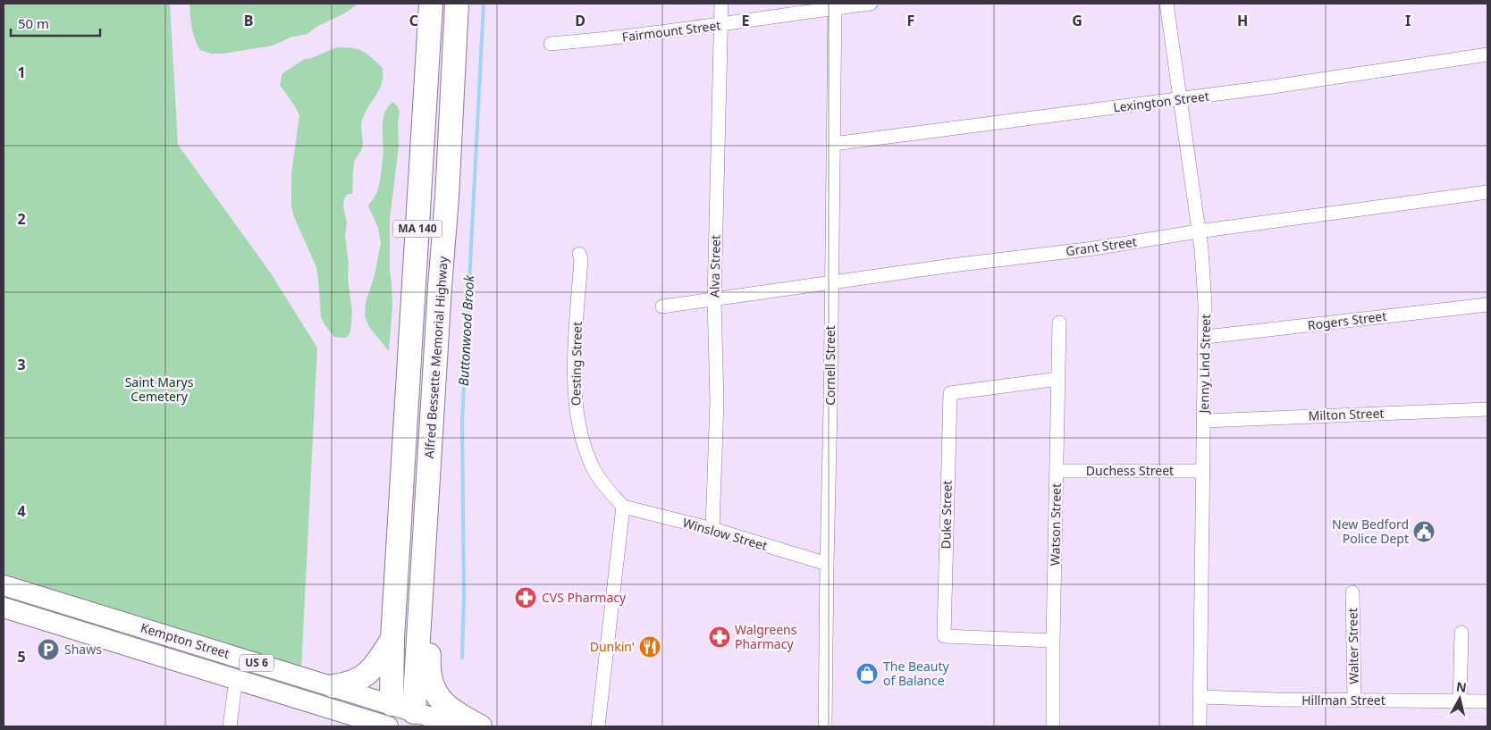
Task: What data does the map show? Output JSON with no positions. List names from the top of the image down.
{
  "streets": {
    "highway": ["MA 140", "Alfred Bessette Memorial Highway"],
    "main road": ["Kempton Street", "US 6"],
    "street": [
      "Fairmount Street",
      "Lexington Street",
      "Grant Street",
      "Alva Street",
      "Rogers Street",
      "Oesting Street",
      "Jenny Lind Street",
      "Cornell Street",
      "Milton Street",
      "Duchess Street",
      "Duke Street",
      "Watson Street",
      "Winslow Street",
      "Walter Street",
      "Hillman Street"
    ]
  },
  "crossings": [
    ["Fairmount Street", "Alva Street"],
    ["Fairmount Street", "Cornell Street"],
    ["Lexington Street", "Jenny Lind Street"],
    ["Lexington Street", "Cornell Street"],
    ["Grant Street", "Alva Street"],
    ["Grant Street", "Jenny Lind Street"],
    ["Grant Street", "Cornell Street"],
    ["Alva Street", "Winslow Street"],
    ["Rogers Street", "Jenny Lind Street"],
    ["Alfred Bessette Memorial Highway", "Kempton Street"],
    ["Oesting Street", "Winslow Street"],
    ["Jenny Lind Street", "Milton Street"],
    ["Jenny Lind Street", "Duchess Street"],
    ["Jenny Lind Street", "Hillman Street"],
    ["Cornell Street", "Winslow Street"],
    ["Duchess Street", "Watson Street"],
    ["Duke Street", "Watson Street"],
    ["Kempton Street", "US 6"],
    ["Walter Street", "Hillman Street"]
  ],
  "water": ["Buttonwood Brook"],
  "parks": ["Saint Marys Cemetery"],
  "places": {
    "public building": ["New Bedford Police Dept"],
    "pharmacy": ["CVS Pharmacy", "Walgreens Pharmacy"],
    "restaurant": ["Dunkin'"],
    "parking": ["Shaws"],
    "shop": ["The Beauty of Balance"]
  },
  "scale_bar": "50 m",
  "north": "top",
  "grid": {
    "columns": [
      "B",
      "C",
      "D",
      "E",
      "F",
      "G",
      "H",
      "I"
    ],
    "rows": [
      "1",
      "2",
      "3",
      "4",
      "5"
    ]
  }
}
